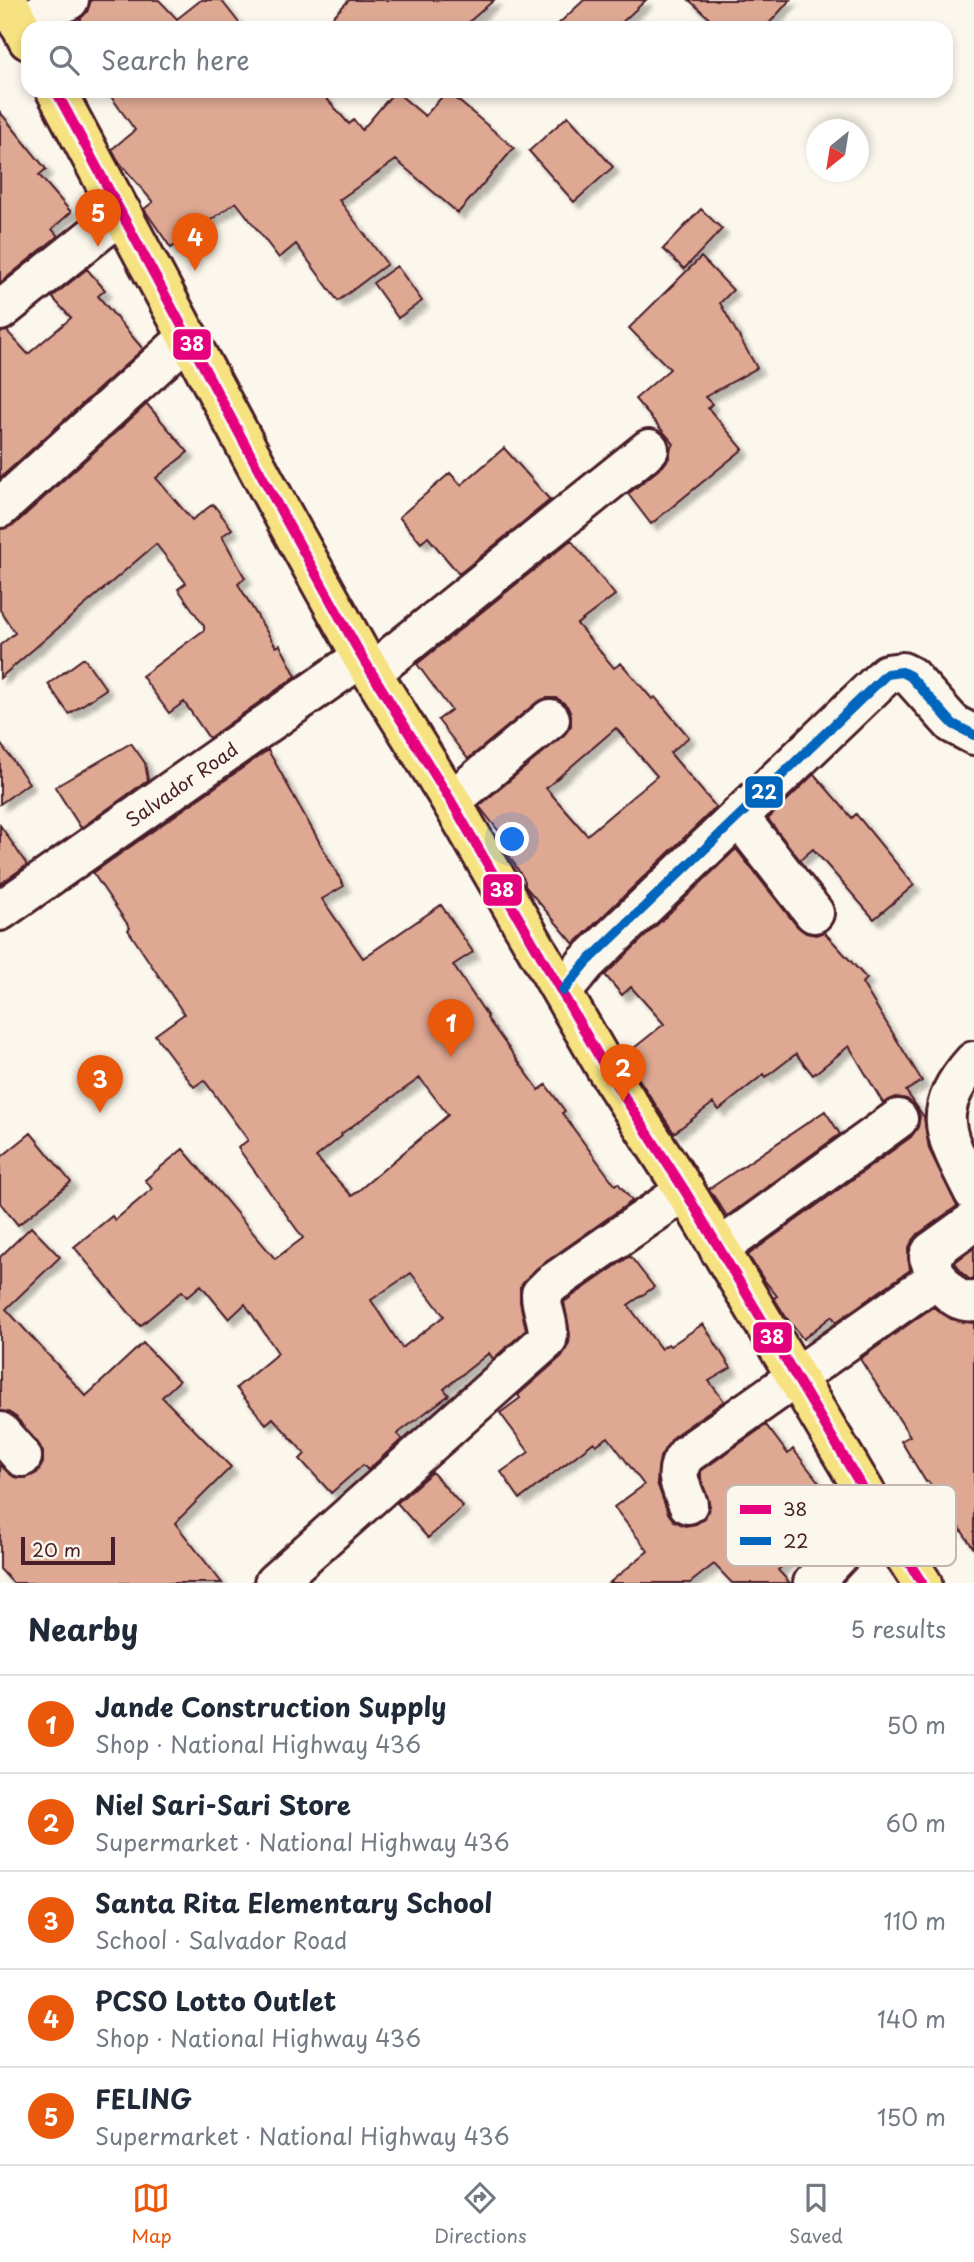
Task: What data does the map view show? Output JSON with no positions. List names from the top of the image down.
{
  "streets": {
    "street": ["Salvador Road"]
  },
  "lines": ["transit line 38", "transit line 22"],
  "legend": ["38", "22"],
  "scale_bar": "20 m",
  "north": "bottom left",
  "page": {
    "search": "Search here",
    "pins": [
      "5",
      "4",
      "1",
      "2",
      "3"
    ],
    "scale": "20 m",
    "heading": ["Nearby", "5 results"],
    "list": [
      {
        "mark": "1",
        "name": "Jande Construction Supply",
        "note": "Shop · National Highway 436",
        "value": "50 m"
      },
      {
        "mark": "2",
        "name": "Niel Sari-Sari Store",
        "note": "Supermarket · National Highway 436",
        "value": "60 m"
      },
      {
        "mark": "3",
        "name": "Santa Rita Elementary School",
        "note": "School · Salvador Road",
        "value": "110 m"
      },
      {
        "mark": "4",
        "name": "PCSO Lotto Outlet",
        "note": "Shop · National Highway 436",
        "value": "140 m"
      },
      {
        "mark": "5",
        "name": "FELING",
        "note": "Supermarket · National Highway 436",
        "value": "150 m"
      }
    ],
    "nav": ["Map", "Directions", "Saved"]
  }
}
